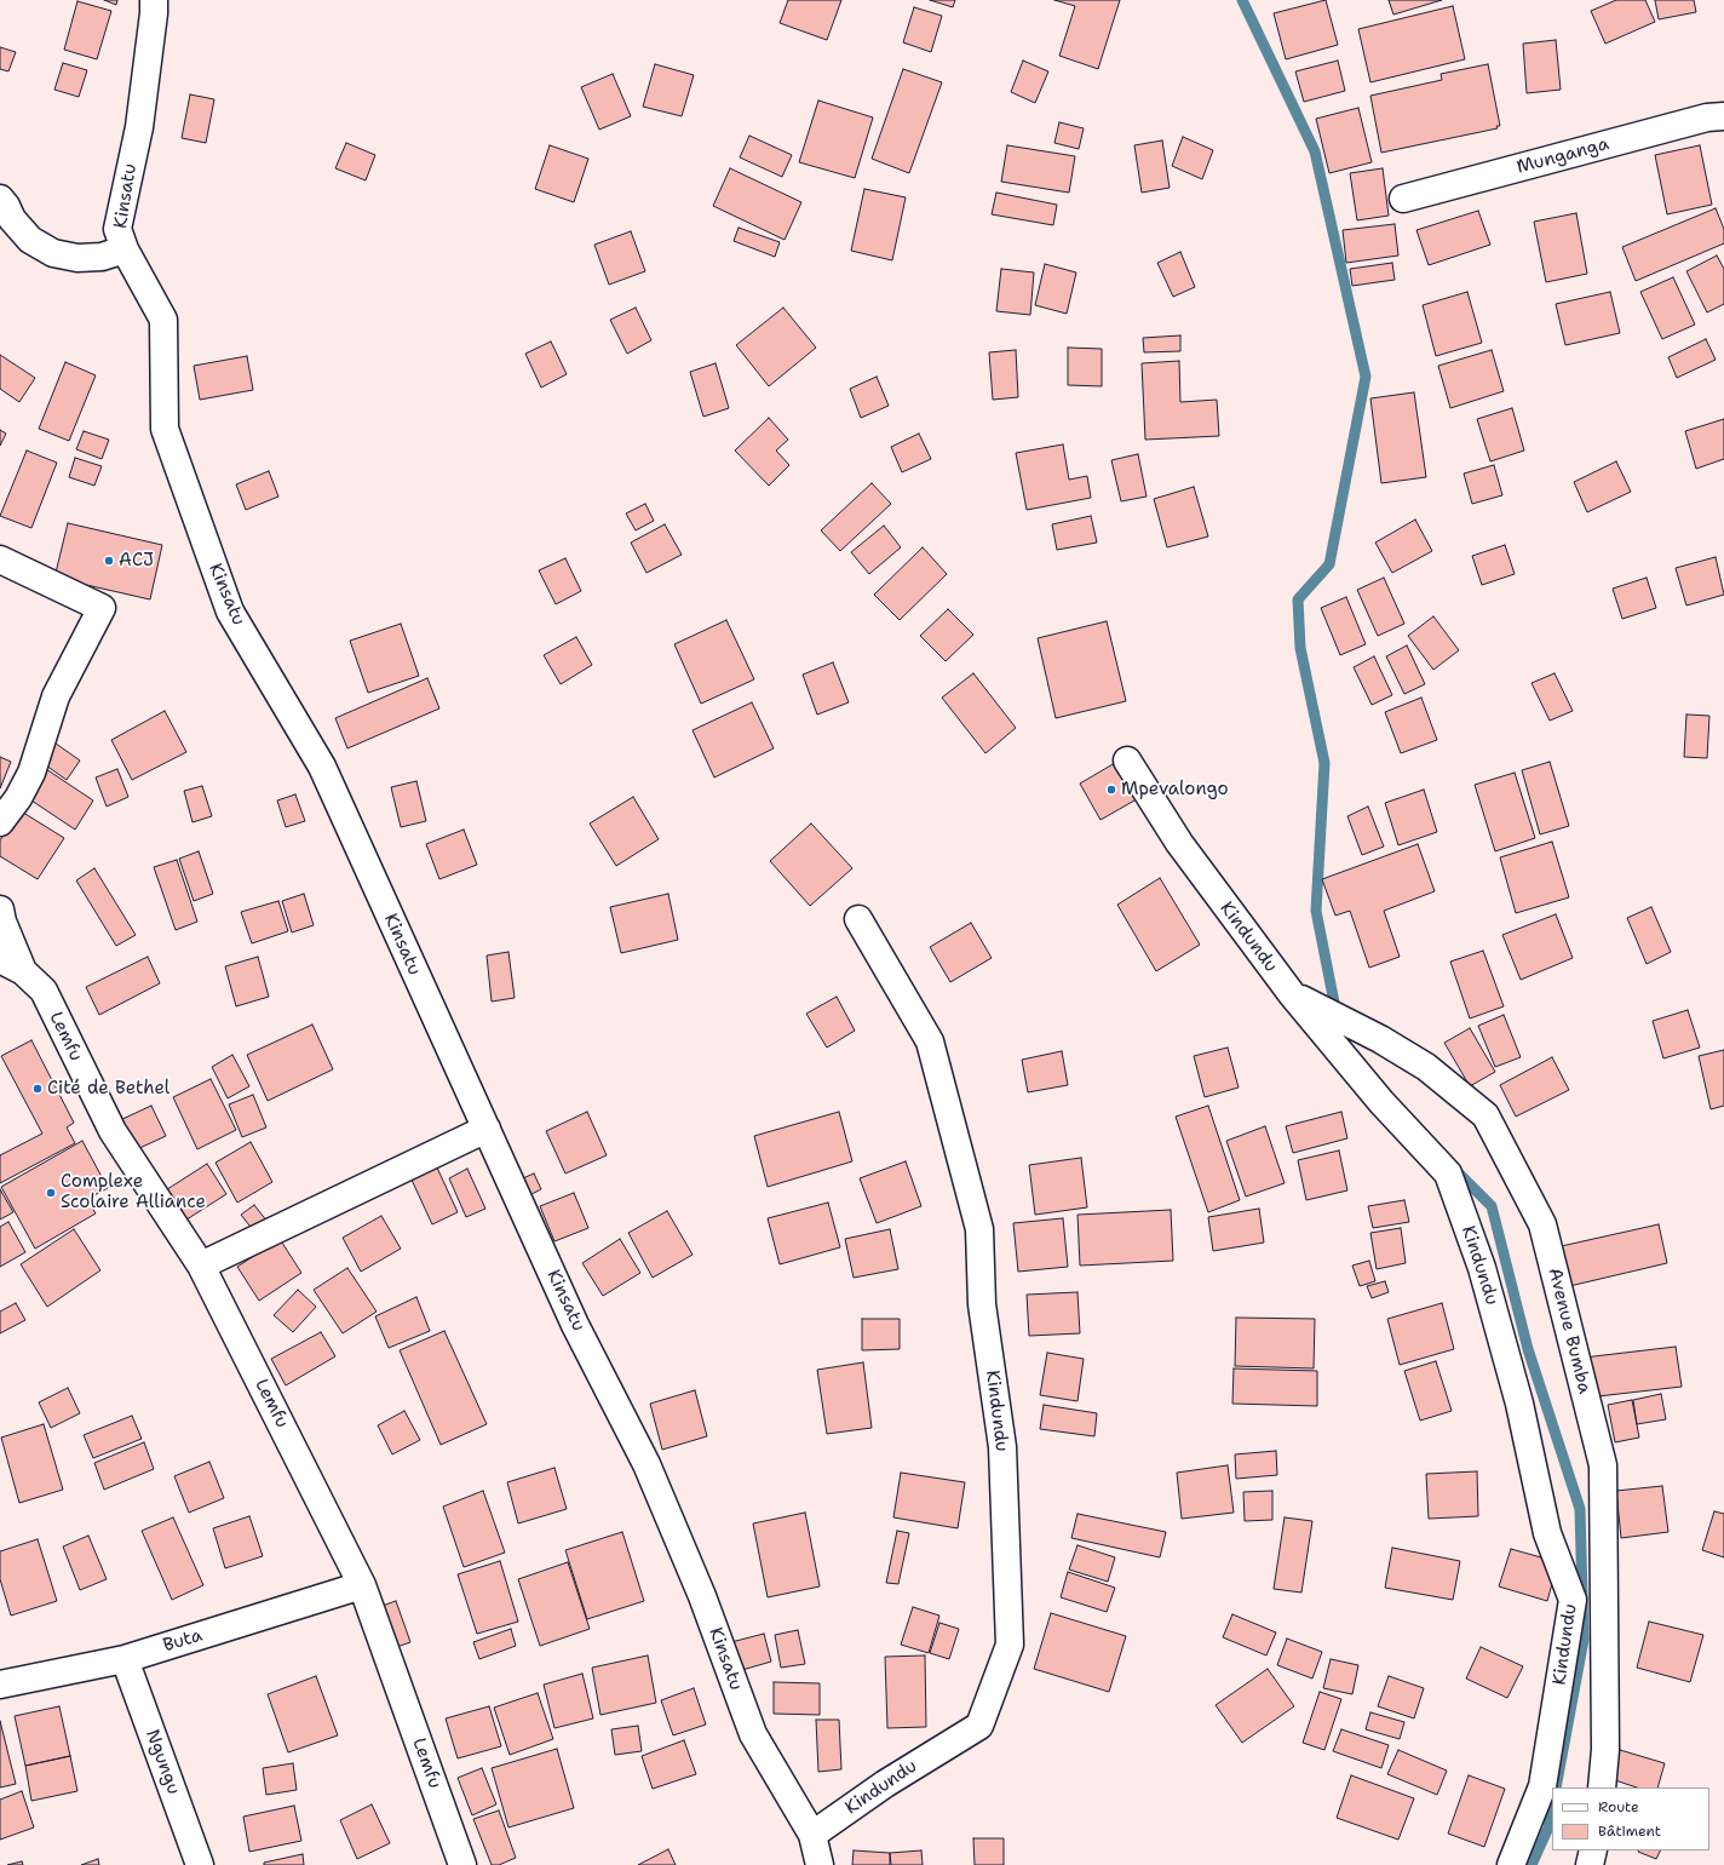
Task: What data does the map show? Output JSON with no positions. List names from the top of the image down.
{
  "streets": {
    "street": [
      "Munganga",
      "Kinsatu",
      "Kindundu",
      "Lemfu",
      "Avenue Bumba",
      "Buta",
      "Ngungu"
    ]
  },
  "crossings": [
    ["Kinsatu", "Kindundu"],
    ["Kindundu", "Avenue Bumba"],
    ["Lemfu", "Buta"],
    ["Buta", "Ngungu"]
  ],
  "places": [
    "ACJ",
    "Mpevalongo",
    "Cité de Bethel",
    "Complexe Scolaire Alliance"
  ],
  "legend": ["Route", "Bâtiment"]
}
